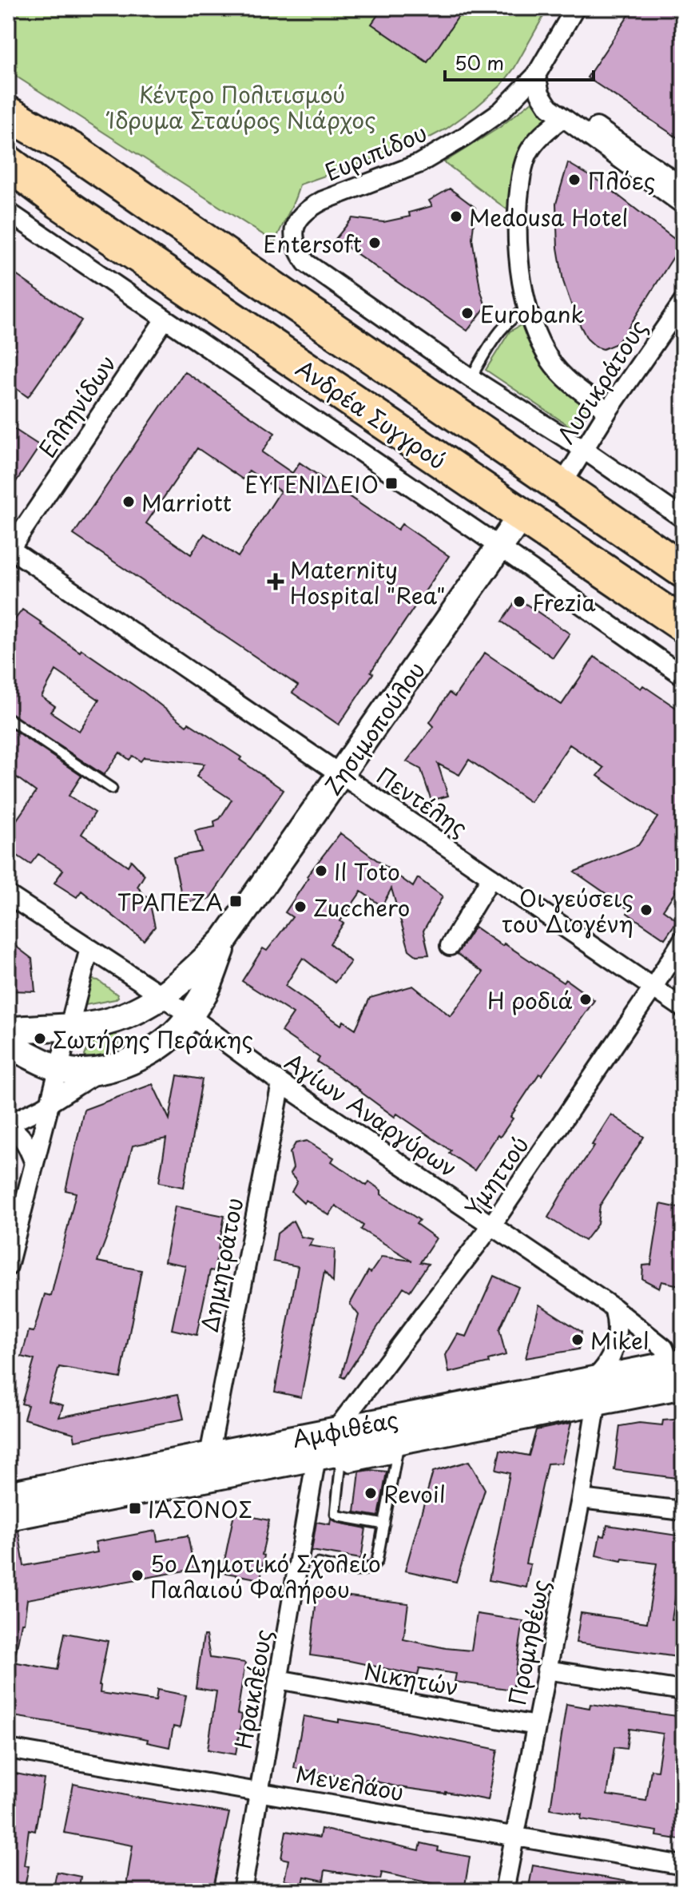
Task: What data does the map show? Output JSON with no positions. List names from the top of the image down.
{
  "streets": {
    "highway": ["Ανδρέα Συγγρού"],
    "main road": ["Ζησιμοπούλου", "Αμφιθέας"],
    "street": [
      "Ευριπίδου",
      "Λυσικράτους",
      "Ελληνίδων",
      "Πεντέλης",
      "Αγίων Αναργύρων",
      "Υμηττού",
      "Δημητράτου",
      "Προμηθέως",
      "Νικητών",
      "Ηρακλέους",
      "Μενελάου"
    ]
  },
  "crossings": [
    ["Λυσικράτους", "Ανδρέα Συγγρού"],
    ["Ελληνίδων", "Ανδρέα Συγγρού"],
    ["Ελληνίδων", "Πεντέλης"],
    ["Ανδρέα Συγγρού", "Ζησιμοπούλου"],
    ["Ζησιμοπούλου", "Πεντέλης"],
    ["Ζησιμοπούλου", "Αγίων Αναργύρων"],
    ["Πεντέλης", "Υμηττού"],
    ["Αγίων Αναργύρων", "Υμηττού"],
    ["Αγίων Αναργύρων", "Δημητράτου"],
    ["Αγίων Αναργύρων", "Αμφιθέας"],
    ["Υμηττού", "Αμφιθέας"],
    ["Υμηττού", "Ηρακλέους"],
    ["Δημητράτου", "Αμφιθέας"],
    ["Αμφιθέας", "Προμηθέως"],
    ["Αμφιθέας", "Ηρακλέους"],
    ["Προμηθέως", "Νικητών"],
    ["Προμηθέως", "Μενελάου"],
    ["Νικητών", "Ηρακλέους"],
    ["Ηρακλέους", "Μενελάου"]
  ],
  "parks": ["Κέντρο Πολιτισμού Ίδρυμα Σταύρος Νιάρχος"],
  "places": {
    "other": [
      "Πλόες",
      "Medousa Hotel",
      "Entersoft",
      "Eurobank",
      "Marriott",
      "Frezia",
      "Il Toto",
      "Zucchero",
      "Οι γεύσεις του Διογένη",
      "Η ροδιά",
      "Σωτήρης Περάκης",
      "Mikel",
      "Revoil",
      "5ο Δημοτικό Σχολείο Παλαιού Φαλήρου"
    ],
    "transit": ["ΕΥΓΕΝΙΔΕΙΟ", "ΤΡΑΠΕΖΑ", "ΙΑΣΟΝΟΣ"],
    "health": ["Maternity Hospital \"Rea\""]
  },
  "scale_bar": "50 m"
}
